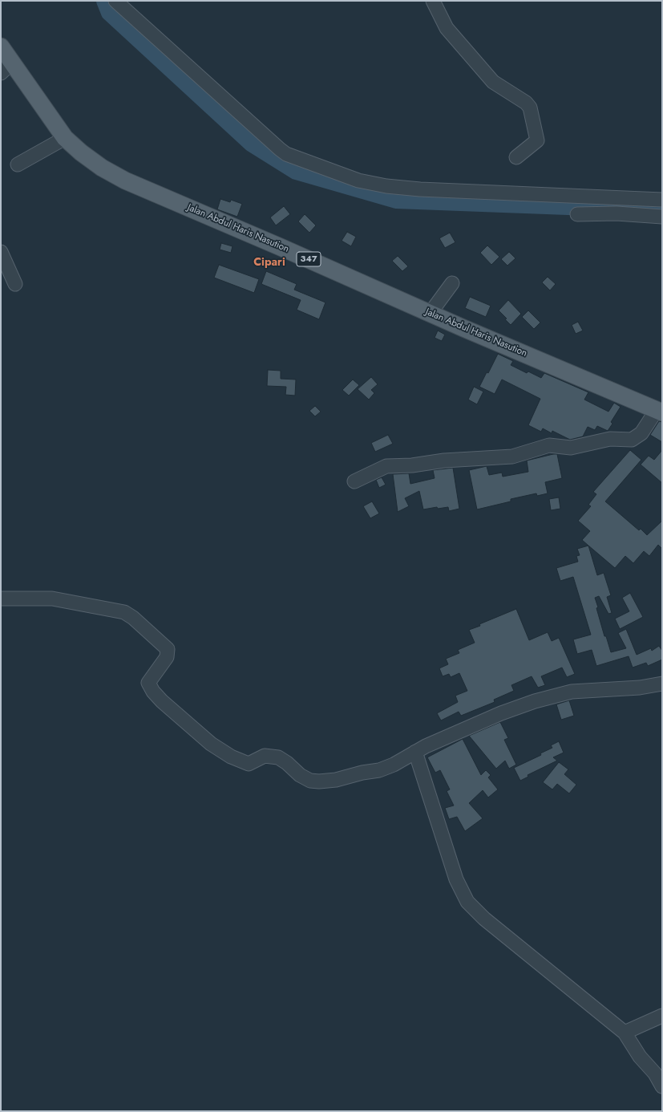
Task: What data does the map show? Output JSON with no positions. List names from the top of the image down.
{
  "streets": {
    "main road": ["Jalan Abdul Haris Nasution", "347"]
  },
  "districts": ["Cipari"]
}
